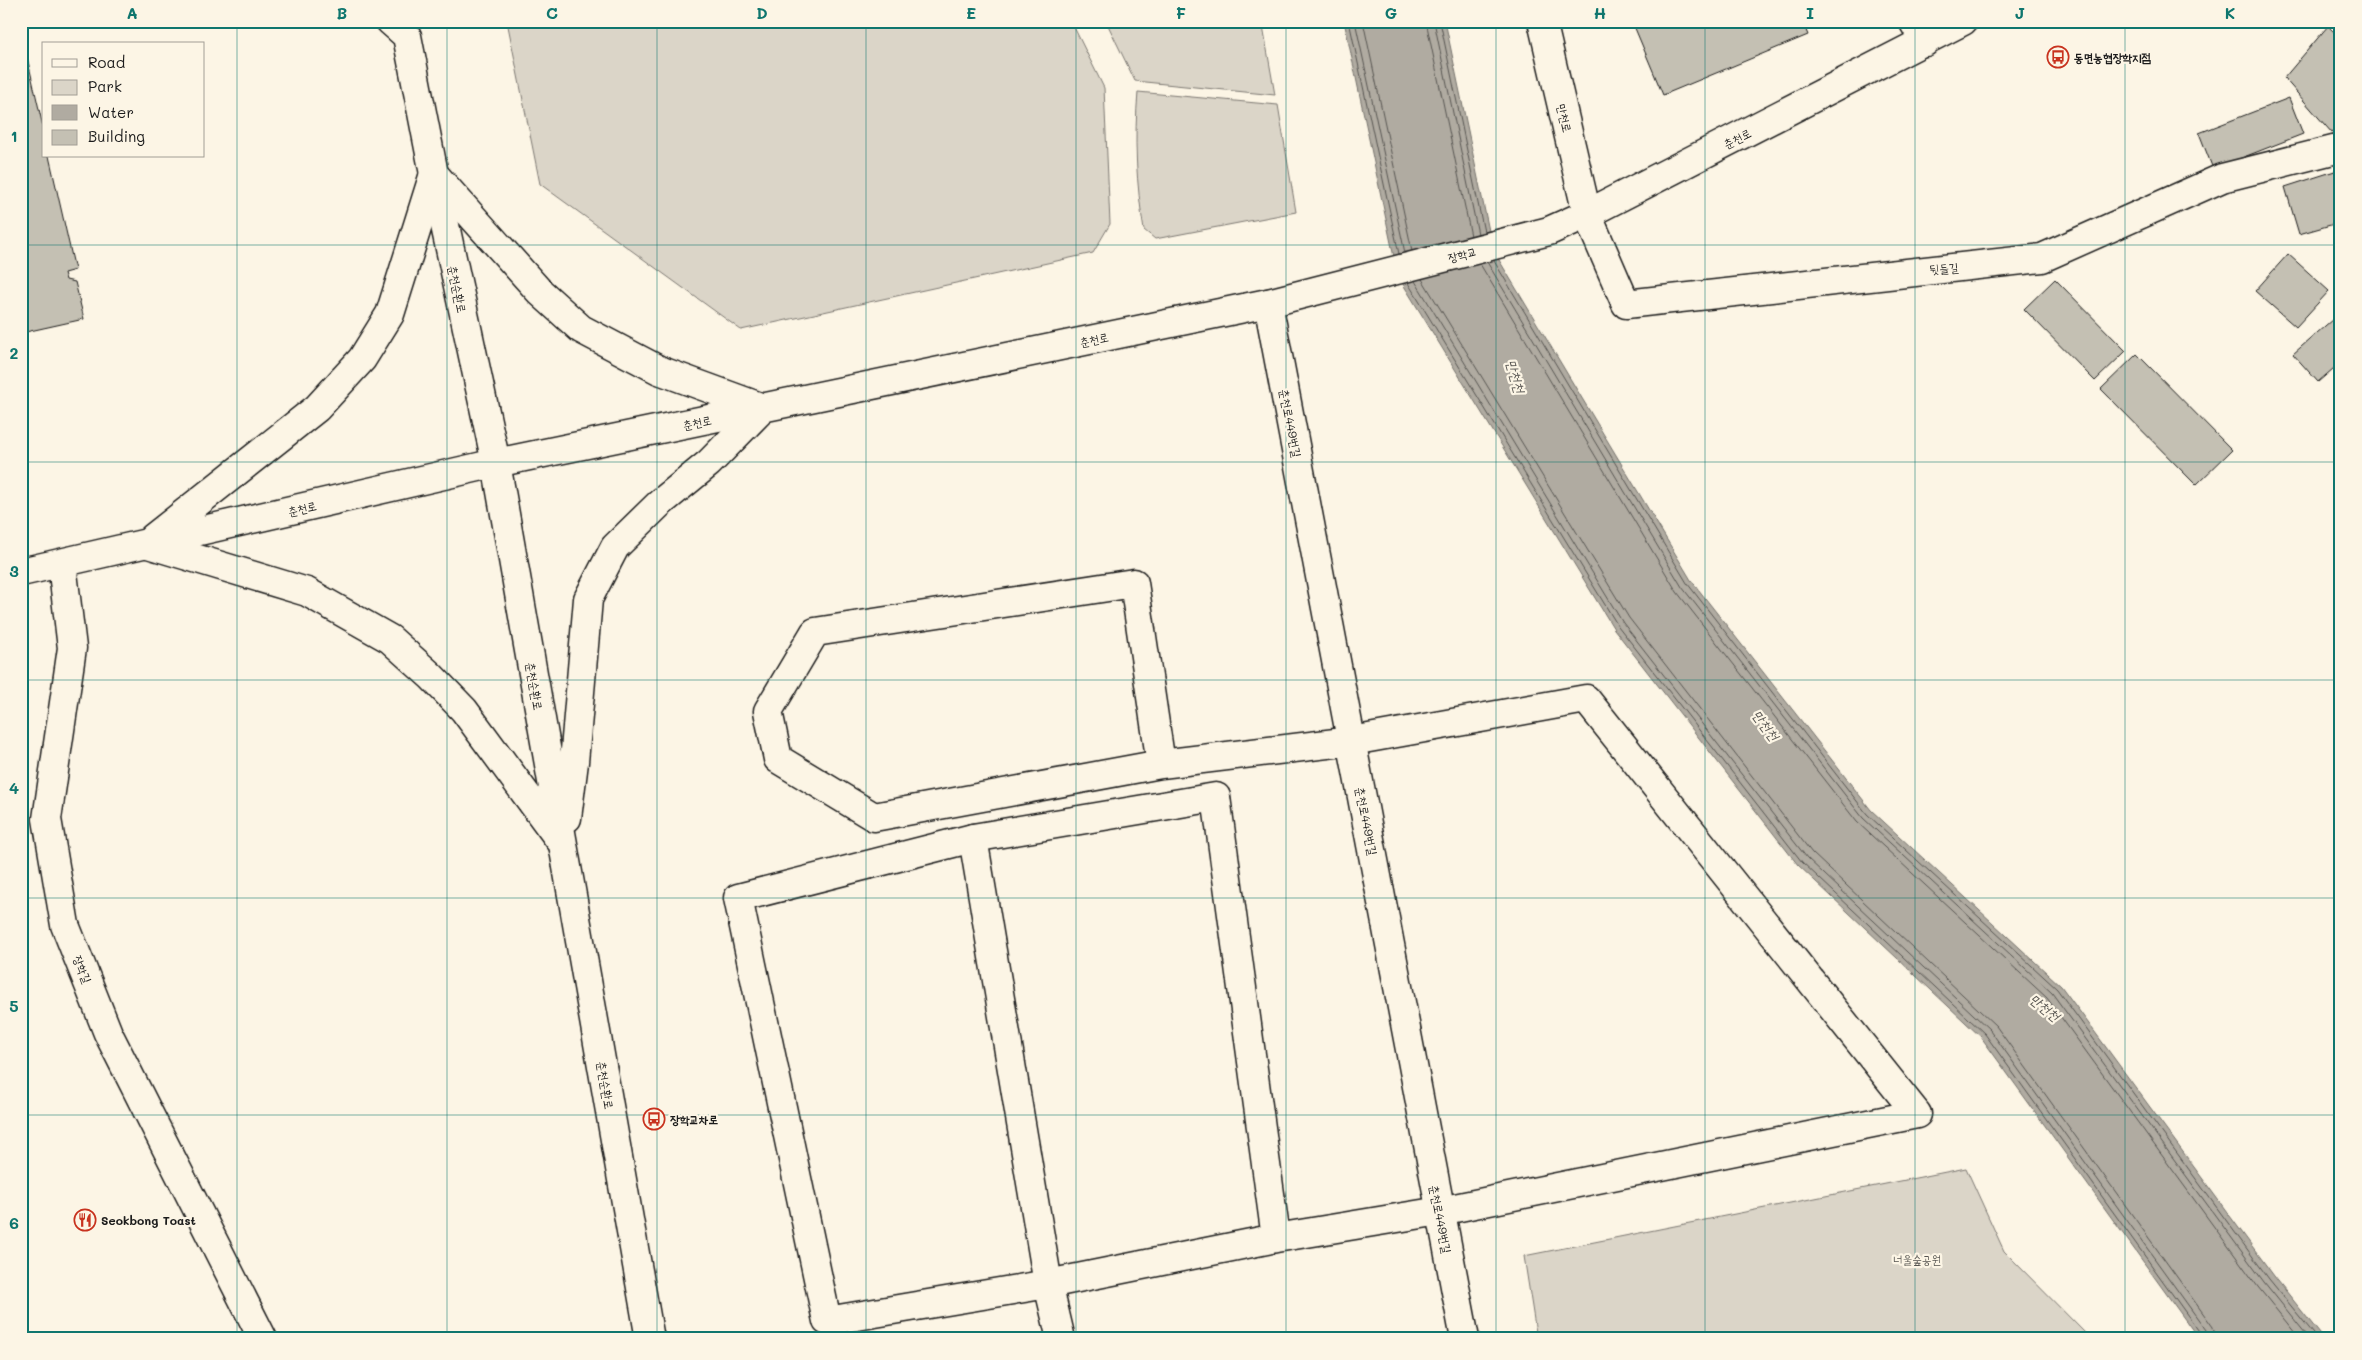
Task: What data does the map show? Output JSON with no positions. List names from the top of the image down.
{
  "streets": {
    "street": [
      "만천로",
      "춘천로",
      "장학교",
      "뒷들길",
      "춘천순환로",
      "춘천로449번길",
      "장학길"
    ]
  },
  "crossings": [
    ["만천로", "춘천로"],
    ["만천로", "뒷들길"],
    ["춘천로", "장학교"],
    ["춘천로", "뒷들길"],
    ["춘천로", "춘천순환로"],
    ["춘천로", "춘천로449번길"],
    ["춘천로", "장학길"]
  ],
  "water": ["만천천"],
  "parks": ["너울숲공원"],
  "places": {
    "bus stop": ["동면농협장학지점", "장학교차로"],
    "restaurant": ["Seokbong Toast"]
  },
  "legend": [
    "Road",
    "Park",
    "Water",
    "Building"
  ],
  "grid": {
    "columns": [
      "A",
      "B",
      "C",
      "D",
      "E",
      "F",
      "G",
      "H",
      "I",
      "J",
      "K"
    ],
    "rows": [
      "1",
      "2",
      "3",
      "4",
      "5",
      "6"
    ]
  }
}
